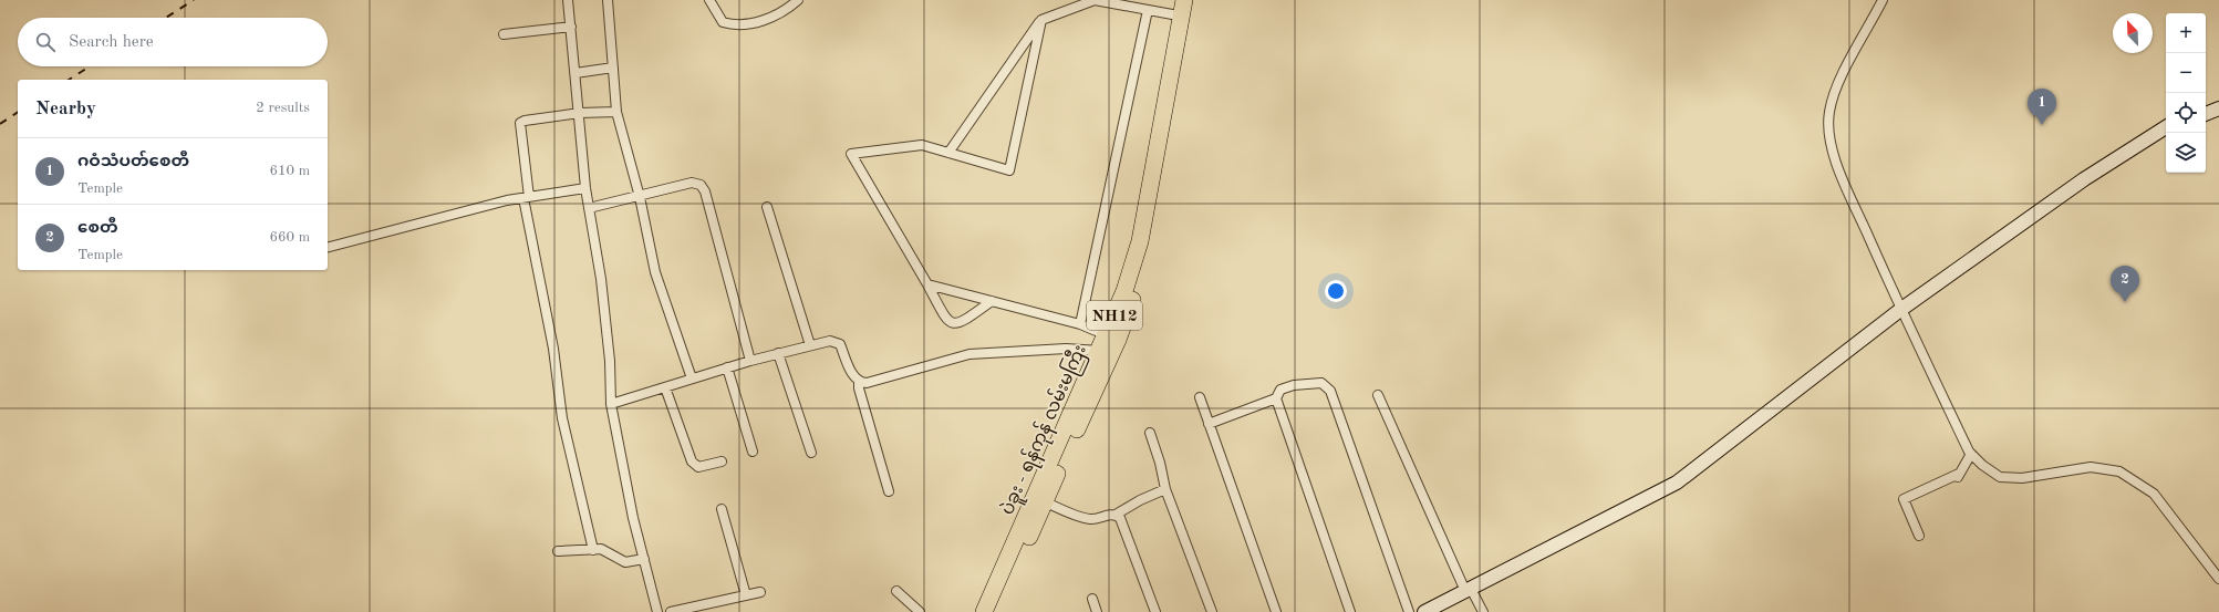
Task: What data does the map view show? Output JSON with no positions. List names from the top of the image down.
{
  "streets": {
    "highway": ["NH12", "ပဲခူး - ရန်ကုန် လမ်းမကြီး"]
  },
  "north": "top left",
  "page": {
    "map_buttons": ["+", "−"],
    "search": "Search here",
    "heading": ["Nearby", "2 results"],
    "pins": ["1", "2"],
    "list": [
      {
        "mark": "1",
        "name": "ဂဝံသံပတ်စေတီ",
        "note": "Temple",
        "value": "610 m"
      },
      {
        "mark": "2",
        "name": "စေတီ",
        "note": "Temple",
        "value": "660 m"
      }
    ]
  }
}
